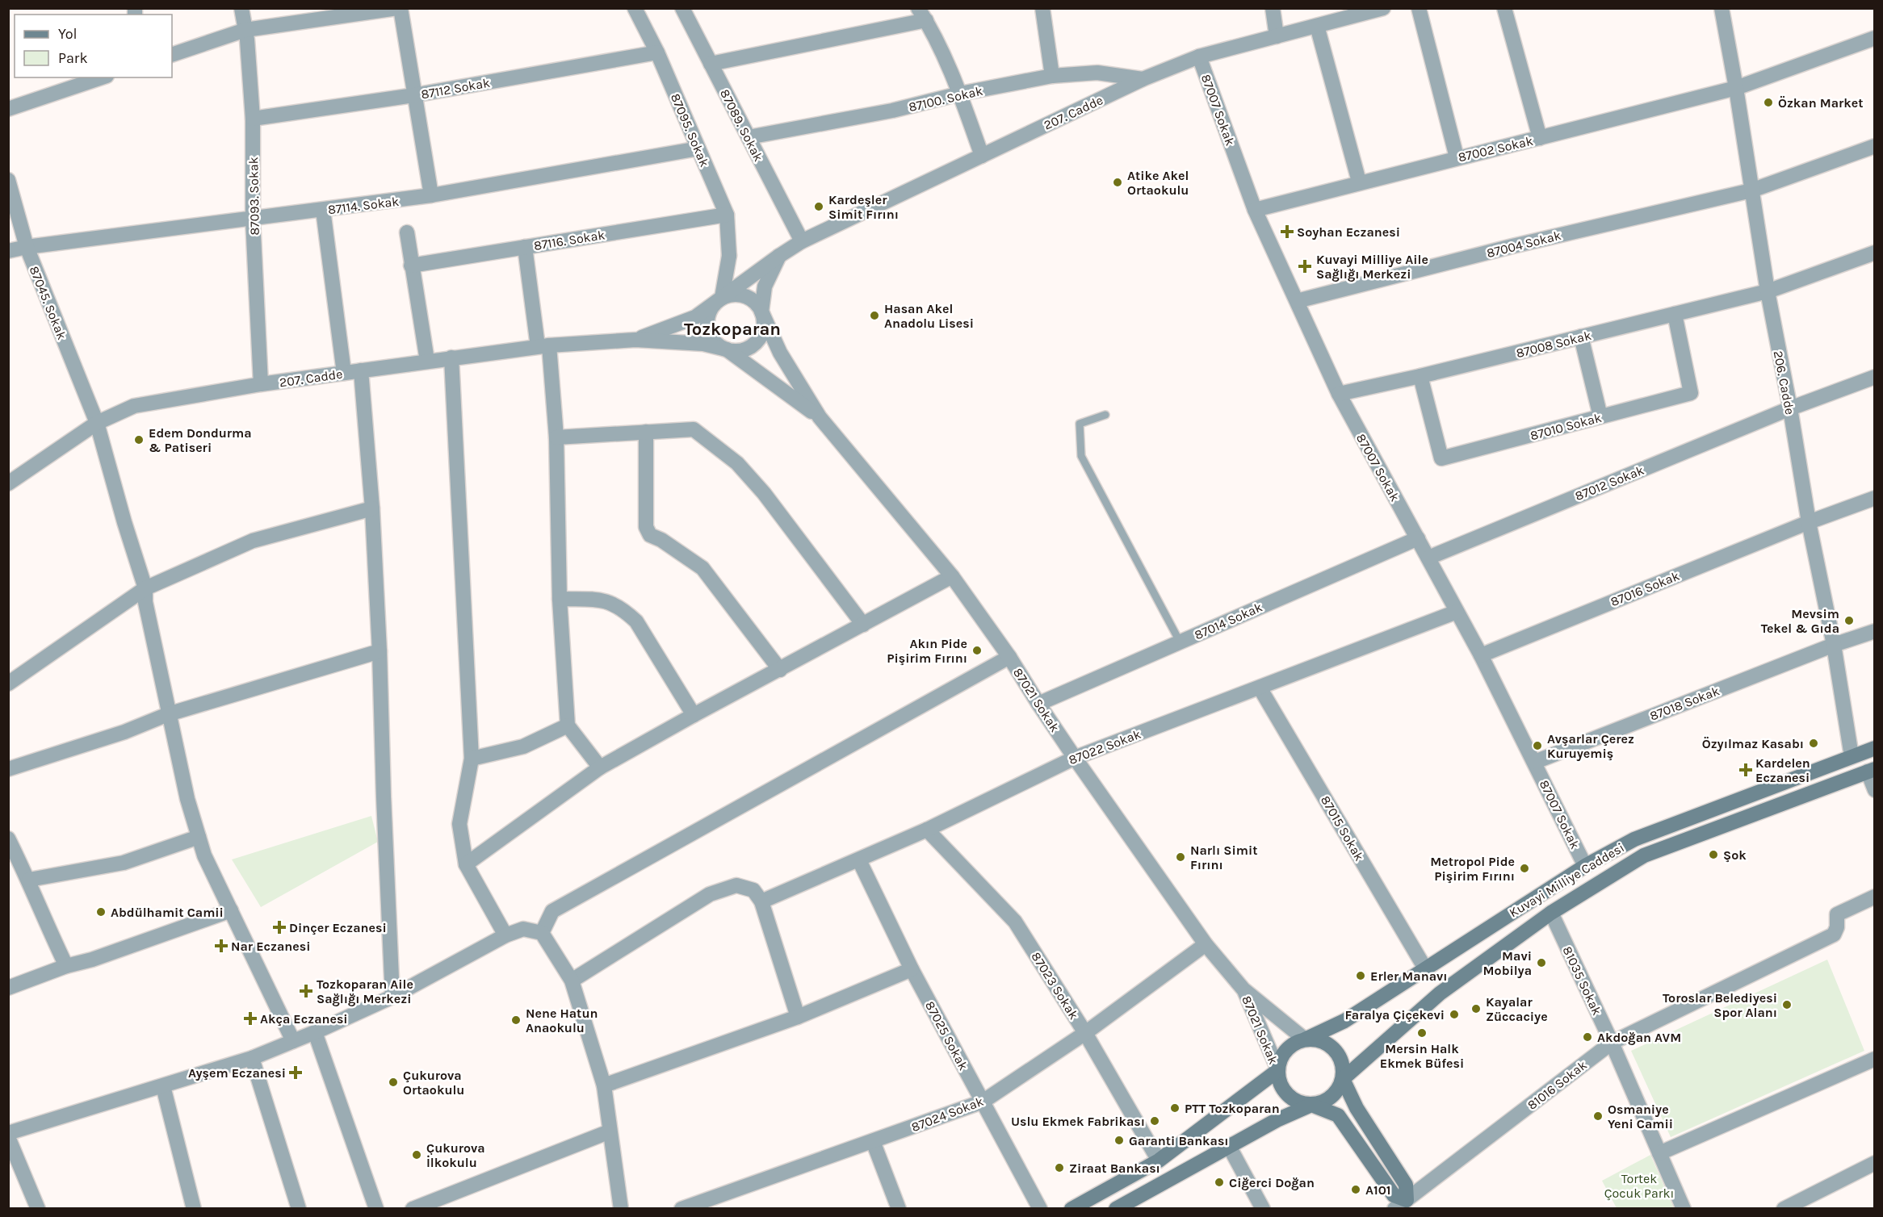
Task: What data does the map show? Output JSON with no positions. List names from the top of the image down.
{
  "streets": {
    "main road": ["Kuvayi Milliye Caddesi"],
    "street": [
      "87112 Sokak",
      "87100. Sokak",
      "87007 Sokak",
      "207. Cadde",
      "87089. Sokak",
      "87095. Sokak",
      "87002 Sokak",
      "87093. Sokak",
      "87114. Sokak",
      "87116. Sokak",
      "87004 Sokak",
      "87045. Sokak",
      "87008 Sokak",
      "206. Cadde",
      "87010 Sokak",
      "87012 Sokak",
      "87016 Sokak",
      "87014 Sokak",
      "87021 Sokak",
      "87018 Sokak",
      "87022 Sokak",
      "87015 Sokak",
      "81035 Sokak",
      "87023 Sokak",
      "87025 Sokak",
      "81016 Sokak",
      "87024 Sokak"
    ]
  },
  "crossings": [
    ["87112 Sokak", "87095. Sokak"],
    ["87112 Sokak", "87093. Sokak"],
    ["87100. Sokak", "207. Cadde"],
    ["87100. Sokak", "87089. Sokak"],
    ["87007 Sokak", "207. Cadde"],
    ["87007 Sokak", "87002 Sokak"],
    ["87007 Sokak", "87004 Sokak"],
    ["87007 Sokak", "87008 Sokak"],
    ["87007 Sokak", "87012 Sokak"],
    ["87007 Sokak", "87016 Sokak"],
    ["87007 Sokak", "87014 Sokak"],
    ["87007 Sokak", "87018 Sokak"],
    ["87007 Sokak", "87022 Sokak"],
    ["87007 Sokak", "Kuvayi Milliye Caddesi"],
    ["207. Cadde", "87089. Sokak"],
    ["207. Cadde", "87095. Sokak"],
    ["207. Cadde", "87093. Sokak"],
    ["207. Cadde", "87045. Sokak"],
    ["87095. Sokak", "87114. Sokak"],
    ["87095. Sokak", "87116. Sokak"],
    ["87002 Sokak", "206. Cadde"],
    ["87093. Sokak", "87114. Sokak"],
    ["87114. Sokak", "87045. Sokak"],
    ["87004 Sokak", "206. Cadde"],
    ["87008 Sokak", "206. Cadde"],
    ["87008 Sokak", "87010 Sokak"],
    ["206. Cadde", "87012 Sokak"],
    ["206. Cadde", "87016 Sokak"],
    ["206. Cadde", "87018 Sokak"],
    ["206. Cadde", "Kuvayi Milliye Caddesi"],
    ["87014 Sokak", "87021 Sokak"],
    ["87021 Sokak", "87022 Sokak"],
    ["87021 Sokak", "Kuvayi Milliye Caddesi"],
    ["87021 Sokak", "87024 Sokak"],
    ["87022 Sokak", "87015 Sokak"],
    ["87022 Sokak", "87023 Sokak"],
    ["87022 Sokak", "87025 Sokak"],
    ["87015 Sokak", "Kuvayi Milliye Caddesi"],
    ["Kuvayi Milliye Caddesi", "81035 Sokak"],
    ["81035 Sokak", "81016 Sokak"],
    ["87023 Sokak", "87024 Sokak"],
    ["87025 Sokak", "87024 Sokak"]
  ],
  "districts": ["Tozkoparan"],
  "parks": ["Tortek Çocuk Parkı"],
  "places": {
    "other": [
      "Özkan Market",
      "Atike Akel Ortaokulu",
      "Kardeşler Simit Fırını",
      "Hasan Akel Anadolu Lisesi",
      "Edem Dondurma & Patiseri",
      "Mevsim Tekel & Gıda",
      "Akın Pide Pişirim Fırını",
      "Özyılmaz Kasabı",
      "Avşarlar Çerez Kuruyemiş",
      "Şok",
      "Narlı Simit Fırını",
      "Metropol Pide Pişirim Fırını",
      "Abdülhamit Camii",
      "Mavi Mobilya",
      "Erler Manavı",
      "Toroslar Belediyesi Spor Alanı",
      "Kayalar Züccaciye",
      "Faralya Çiçekevi",
      "Nene Hatun Anaokulu",
      "Mersin Halk Ekmek Büfesi",
      "Akdoğan AVM",
      "Çukurova Ortaokulu",
      "PTT Tozkoparan",
      "Osmaniye Yeni Camii",
      "Uslu Ekmek Fabrikası",
      "Garanti Bankası",
      "Çukurova İlkokulu",
      "Ziraat Bankası",
      "Ciğerci Doğan",
      "A101"
    ],
    "health": [
      "Soyhan Eczanesi",
      "Kuvayi Milliye Aile Sağlığı Merkezi",
      "Kardelen Eczanesi",
      "Dinçer Eczanesi",
      "Nar Eczanesi",
      "Tozkoparan Aile Sağlığı Merkezi",
      "Akça Eczanesi",
      "Ayşem Eczanesi"
    ]
  },
  "legend": ["Yol", "Park"]
}
